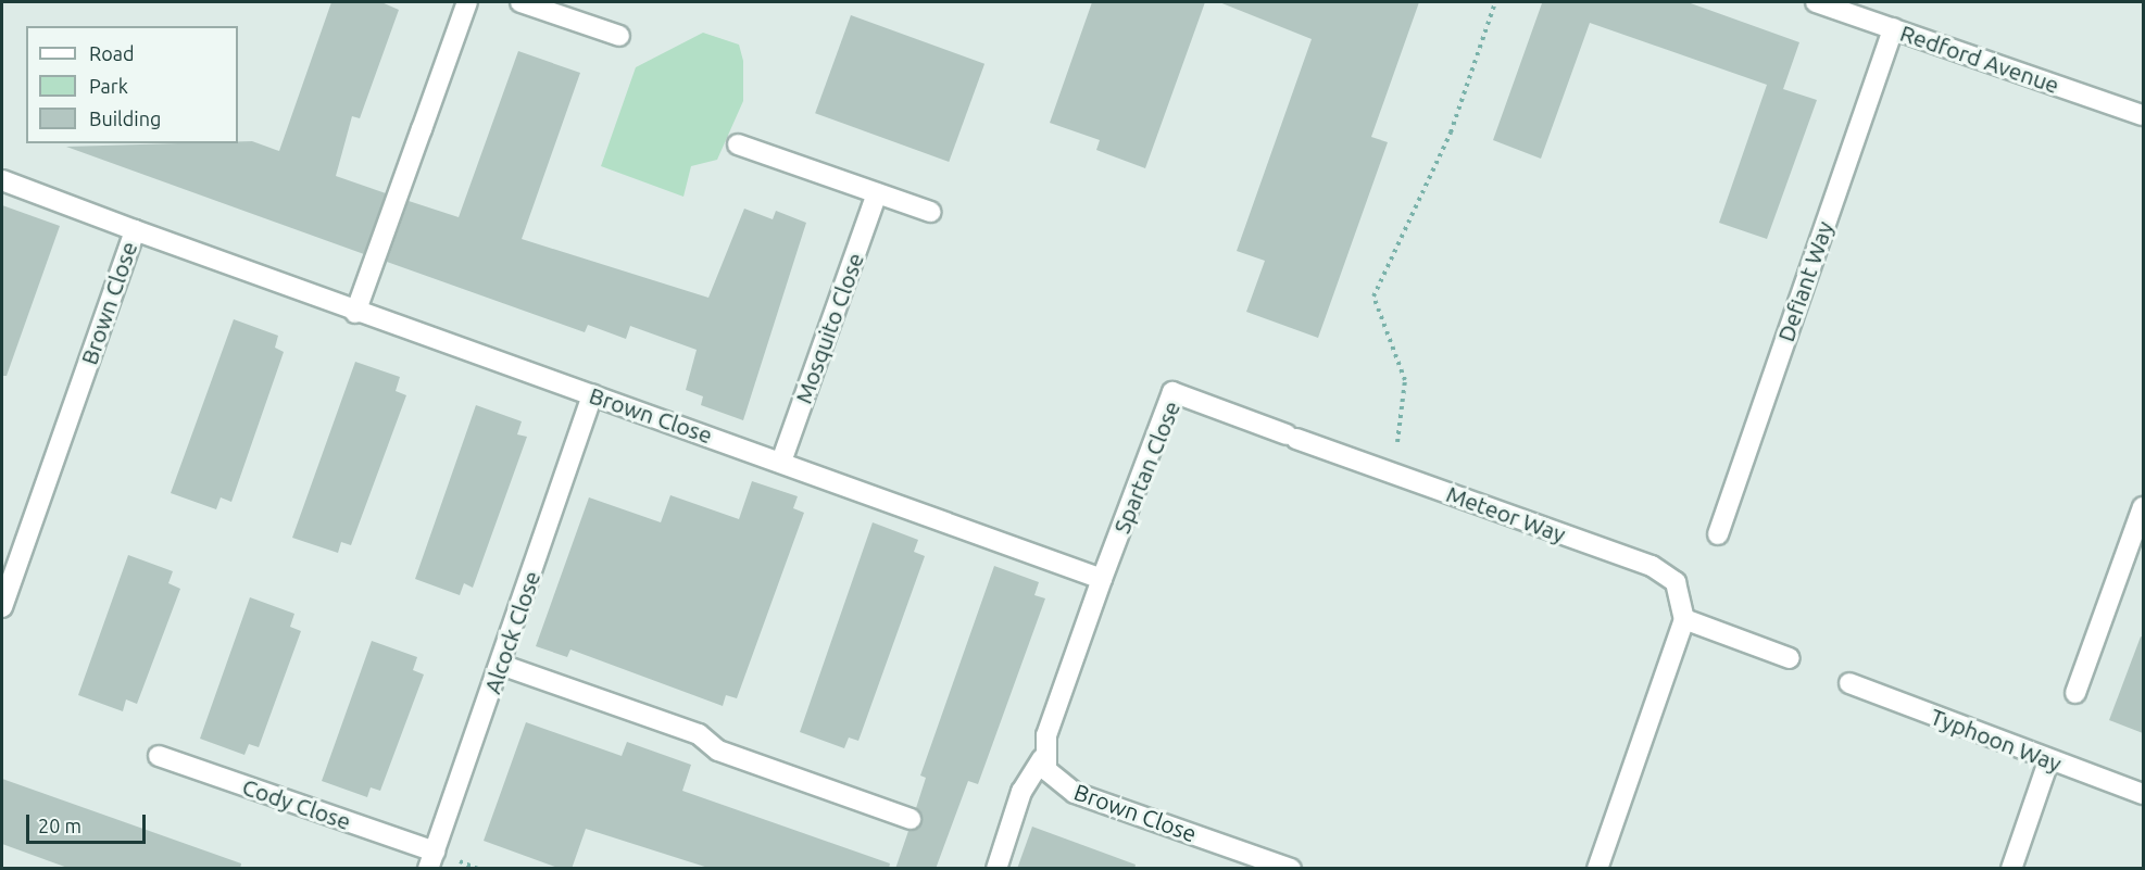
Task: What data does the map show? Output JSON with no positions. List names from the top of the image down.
{
  "streets": {
    "street": [
      "Redford Avenue",
      "Defiant Way",
      "Brown Close",
      "Mosquito Close",
      "Spartan Close",
      "Meteor Way",
      "Alcock Close",
      "Typhoon Way",
      "Cody Close"
    ]
  },
  "crossings": [
    ["Redford Avenue", "Defiant Way"],
    ["Brown Close", "Mosquito Close"],
    ["Brown Close", "Spartan Close"],
    ["Brown Close", "Alcock Close"],
    ["Spartan Close", "Meteor Way"],
    ["Alcock Close", "Cody Close"]
  ],
  "legend": ["Road", "Park", "Building"],
  "scale_bar": "20 m"
}
